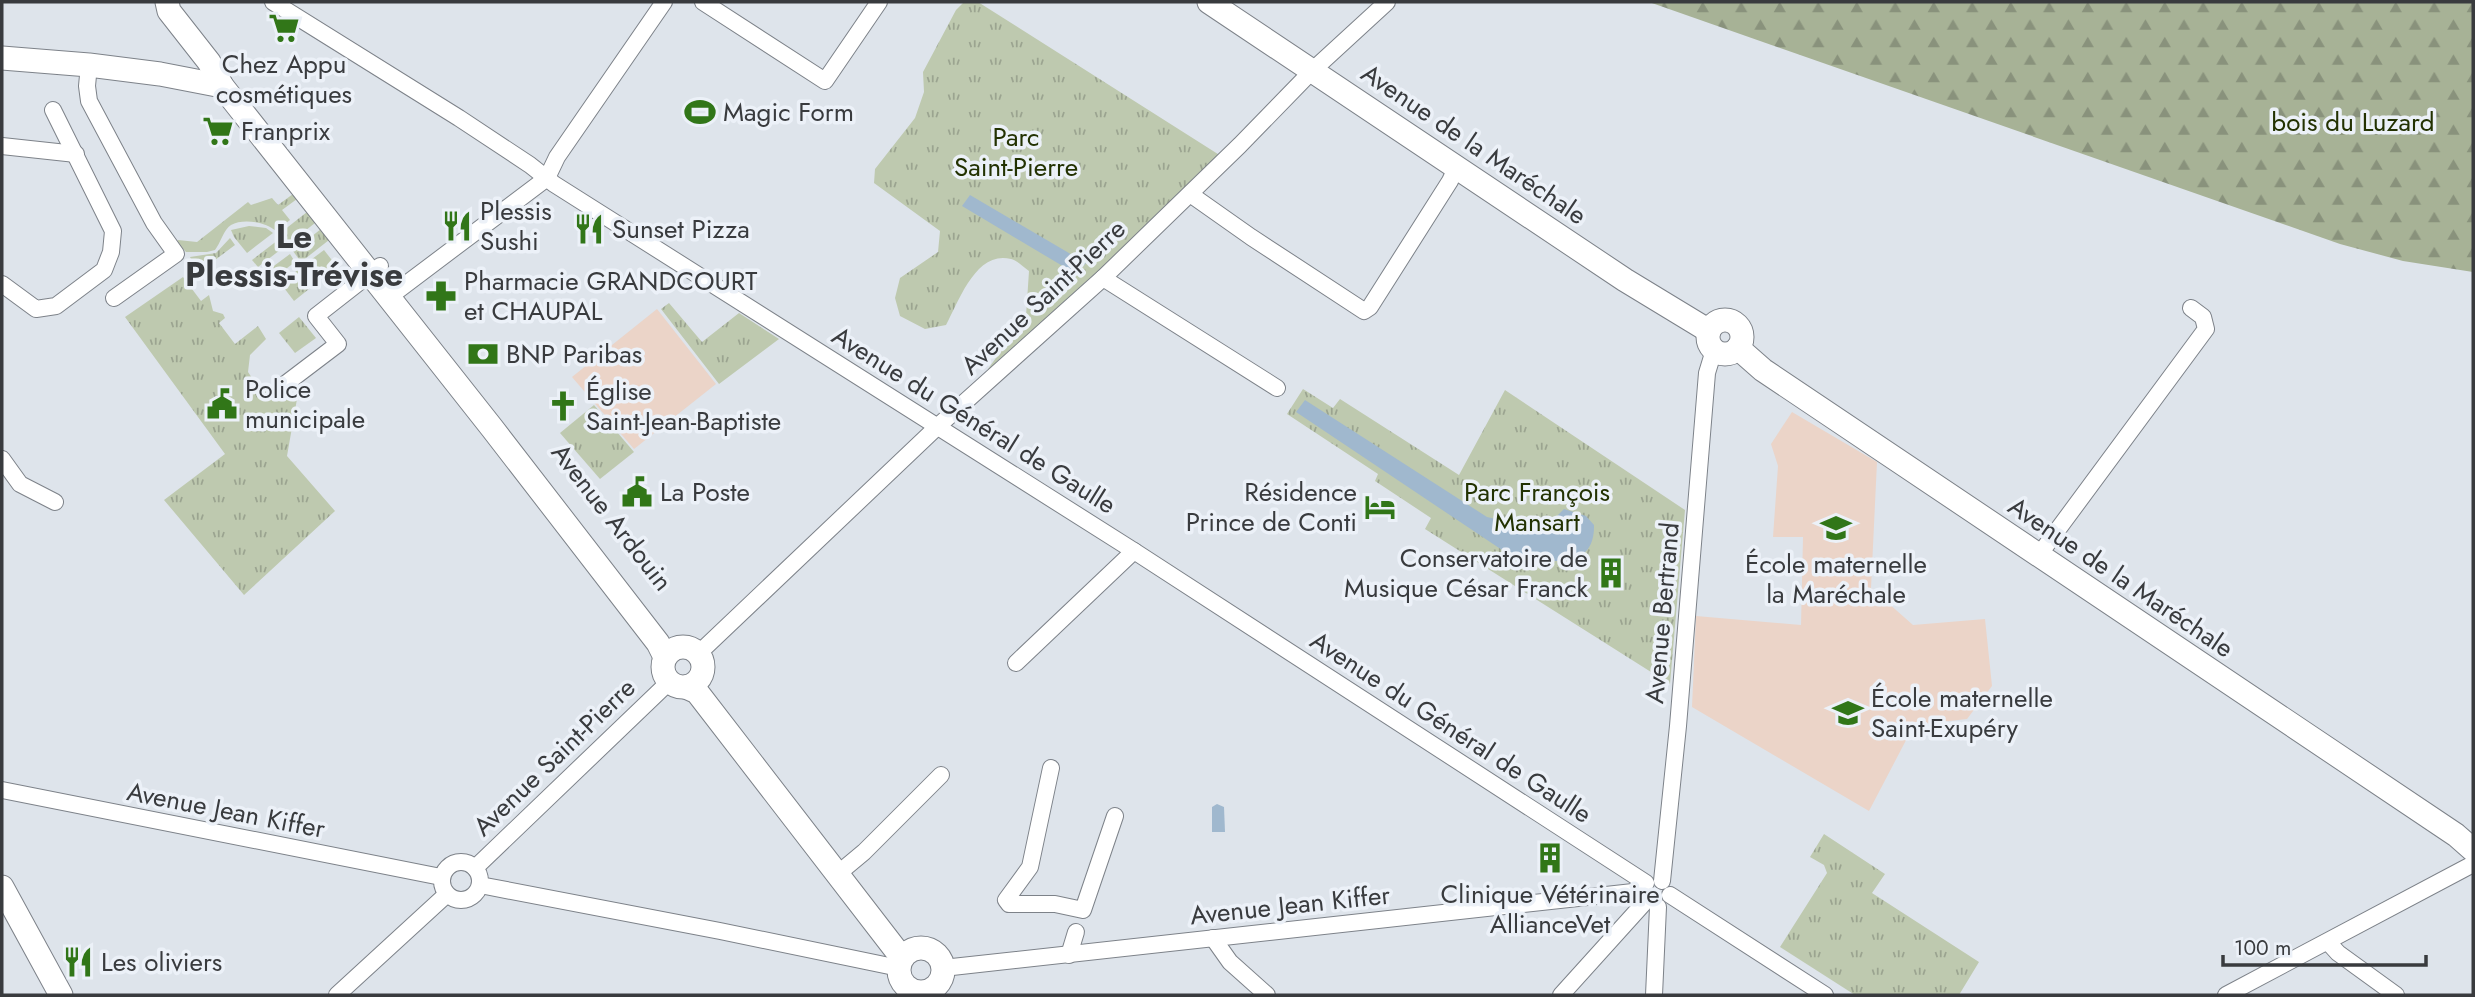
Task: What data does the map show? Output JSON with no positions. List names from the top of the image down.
{
  "streets": {
    "street": [
      "Avenue de la Maréchale",
      "Avenue Saint-Pierre",
      "Avenue du Général de Gaulle",
      "Avenue Ardouin",
      "Avenue Bertrand",
      "Avenue Jean Kiffer"
    ]
  },
  "crossings": [
    ["Avenue de la Maréchale", "Avenue Saint-Pierre"],
    ["Avenue de la Maréchale", "Avenue Bertrand"],
    ["Avenue Saint-Pierre", "Avenue du Général de Gaulle"],
    ["Avenue Saint-Pierre", "Avenue Ardouin"],
    ["Avenue Saint-Pierre", "Avenue Jean Kiffer"],
    ["Avenue du Général de Gaulle", "Avenue Bertrand"],
    ["Avenue du Général de Gaulle", "Avenue Jean Kiffer"],
    ["Avenue Ardouin", "Avenue Jean Kiffer"],
    ["Avenue Bertrand", "Avenue Jean Kiffer"]
  ],
  "districts": ["Le Plessis-Trévise"],
  "parks": ["bois du Luzard", "Parc Saint-Pierre", "Parc François Mansart"],
  "places": {
    "supermarket": ["Chez Appu cosmétiques", "Franprix"],
    "sports": ["Magic Form"],
    "restaurant": ["Plessis Sushi", "Sunset Pizza", "Les oliviers"],
    "pharmacy": ["Pharmacie GRANDCOURT et CHAUPAL"],
    "bank": ["BNP Paribas"],
    "public building": ["Police municipale", "La Poste"],
    "church": ["Église Saint-Jean-Baptiste"],
    "hotel": ["Résidence Prince de Conti"],
    "school or university": ["École maternelle la Maréchale", "École maternelle Saint-Exupéry"],
    "building": ["Conservatoire de Musique César Franck", "Clinique Vétérinaire AllianceVet"]
  },
  "scale_bar": "100 m"
}
